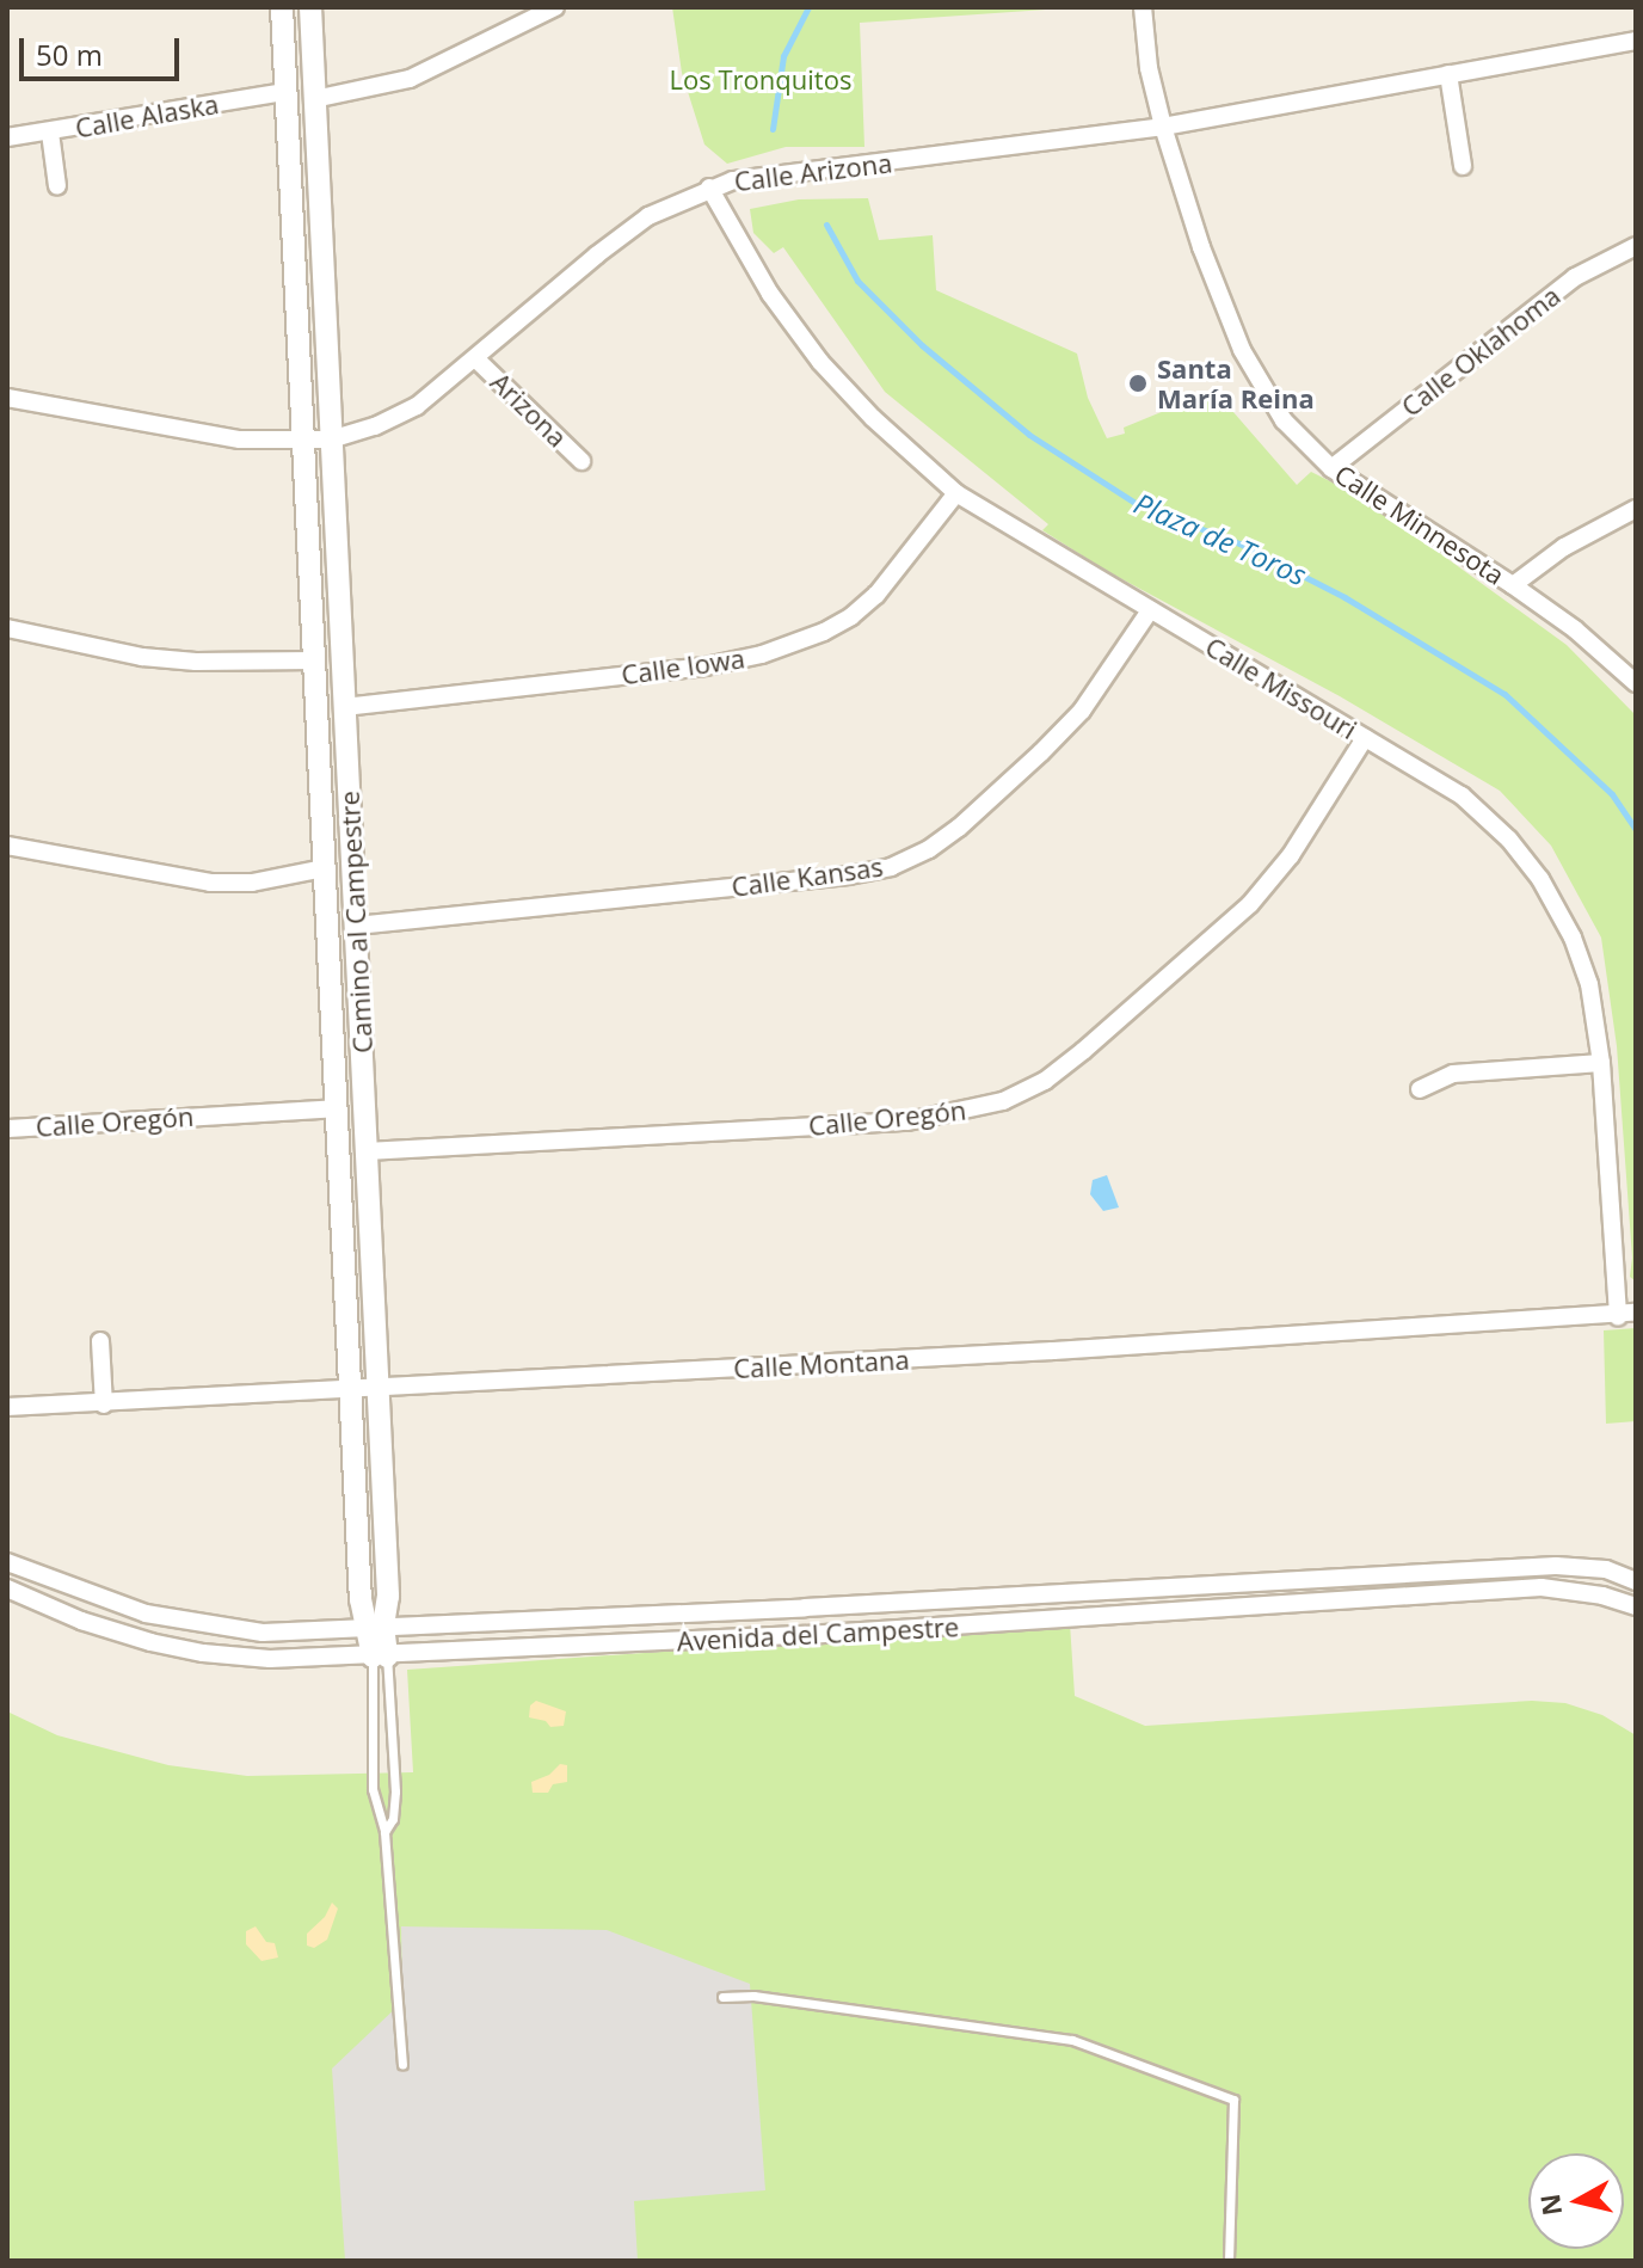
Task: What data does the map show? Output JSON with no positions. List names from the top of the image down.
{
  "streets": {
    "street": [
      "Calle Alaska",
      "Calle Arizona",
      "Calle Oklahoma",
      "Arizona",
      "Calle Minnesota",
      "Calle Iowa",
      "Calle Missouri",
      "Calle Kansas",
      "Camino al Campestre",
      "Calle Oregón",
      "Calle Montana",
      "Avenida del Campestre"
    ]
  },
  "crossings": [
    ["Calle Alaska", "Camino al Campestre"],
    ["Calle Arizona", "Arizona"],
    ["Calle Arizona", "Calle Minnesota"],
    ["Calle Arizona", "Calle Missouri"],
    ["Calle Arizona", "Camino al Campestre"],
    ["Calle Oklahoma", "Calle Minnesota"],
    ["Calle Iowa", "Calle Missouri"],
    ["Calle Iowa", "Camino al Campestre"],
    ["Calle Missouri", "Calle Kansas"],
    ["Calle Missouri", "Calle Oregón"],
    ["Calle Missouri", "Calle Montana"],
    ["Calle Kansas", "Camino al Campestre"],
    ["Camino al Campestre", "Calle Oregón"],
    ["Camino al Campestre", "Calle Montana"],
    ["Camino al Campestre", "Avenida del Campestre"]
  ],
  "water": ["Plaza de Toros"],
  "parks": ["Los Tronquitos"],
  "places": ["Santa María Reina"],
  "scale_bar": "50 m",
  "north": "left"
}
